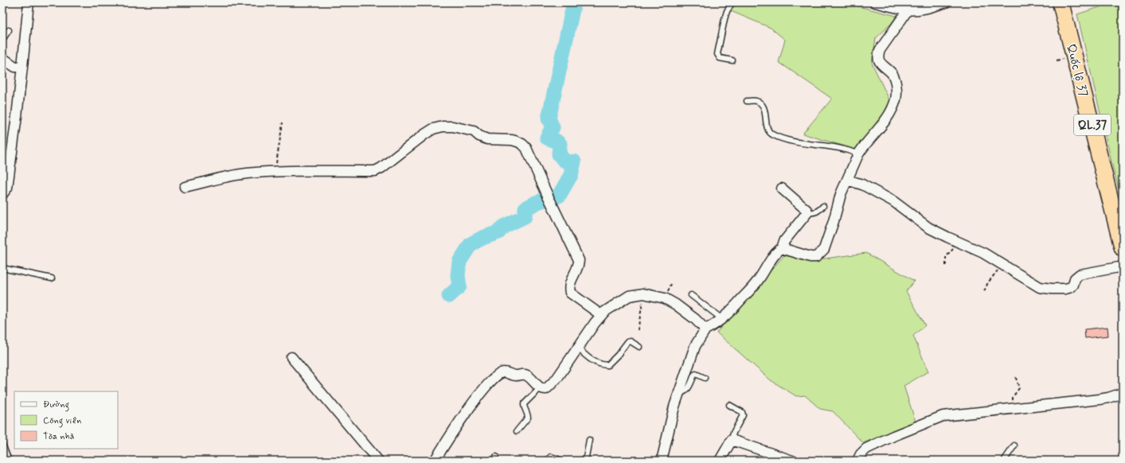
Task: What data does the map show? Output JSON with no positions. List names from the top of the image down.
{
  "streets": {
    "highway": ["Quốc lộ 37", "QL.37"]
  },
  "legend": ["Đường", "Công viên", "Tòa nhà"]
}
